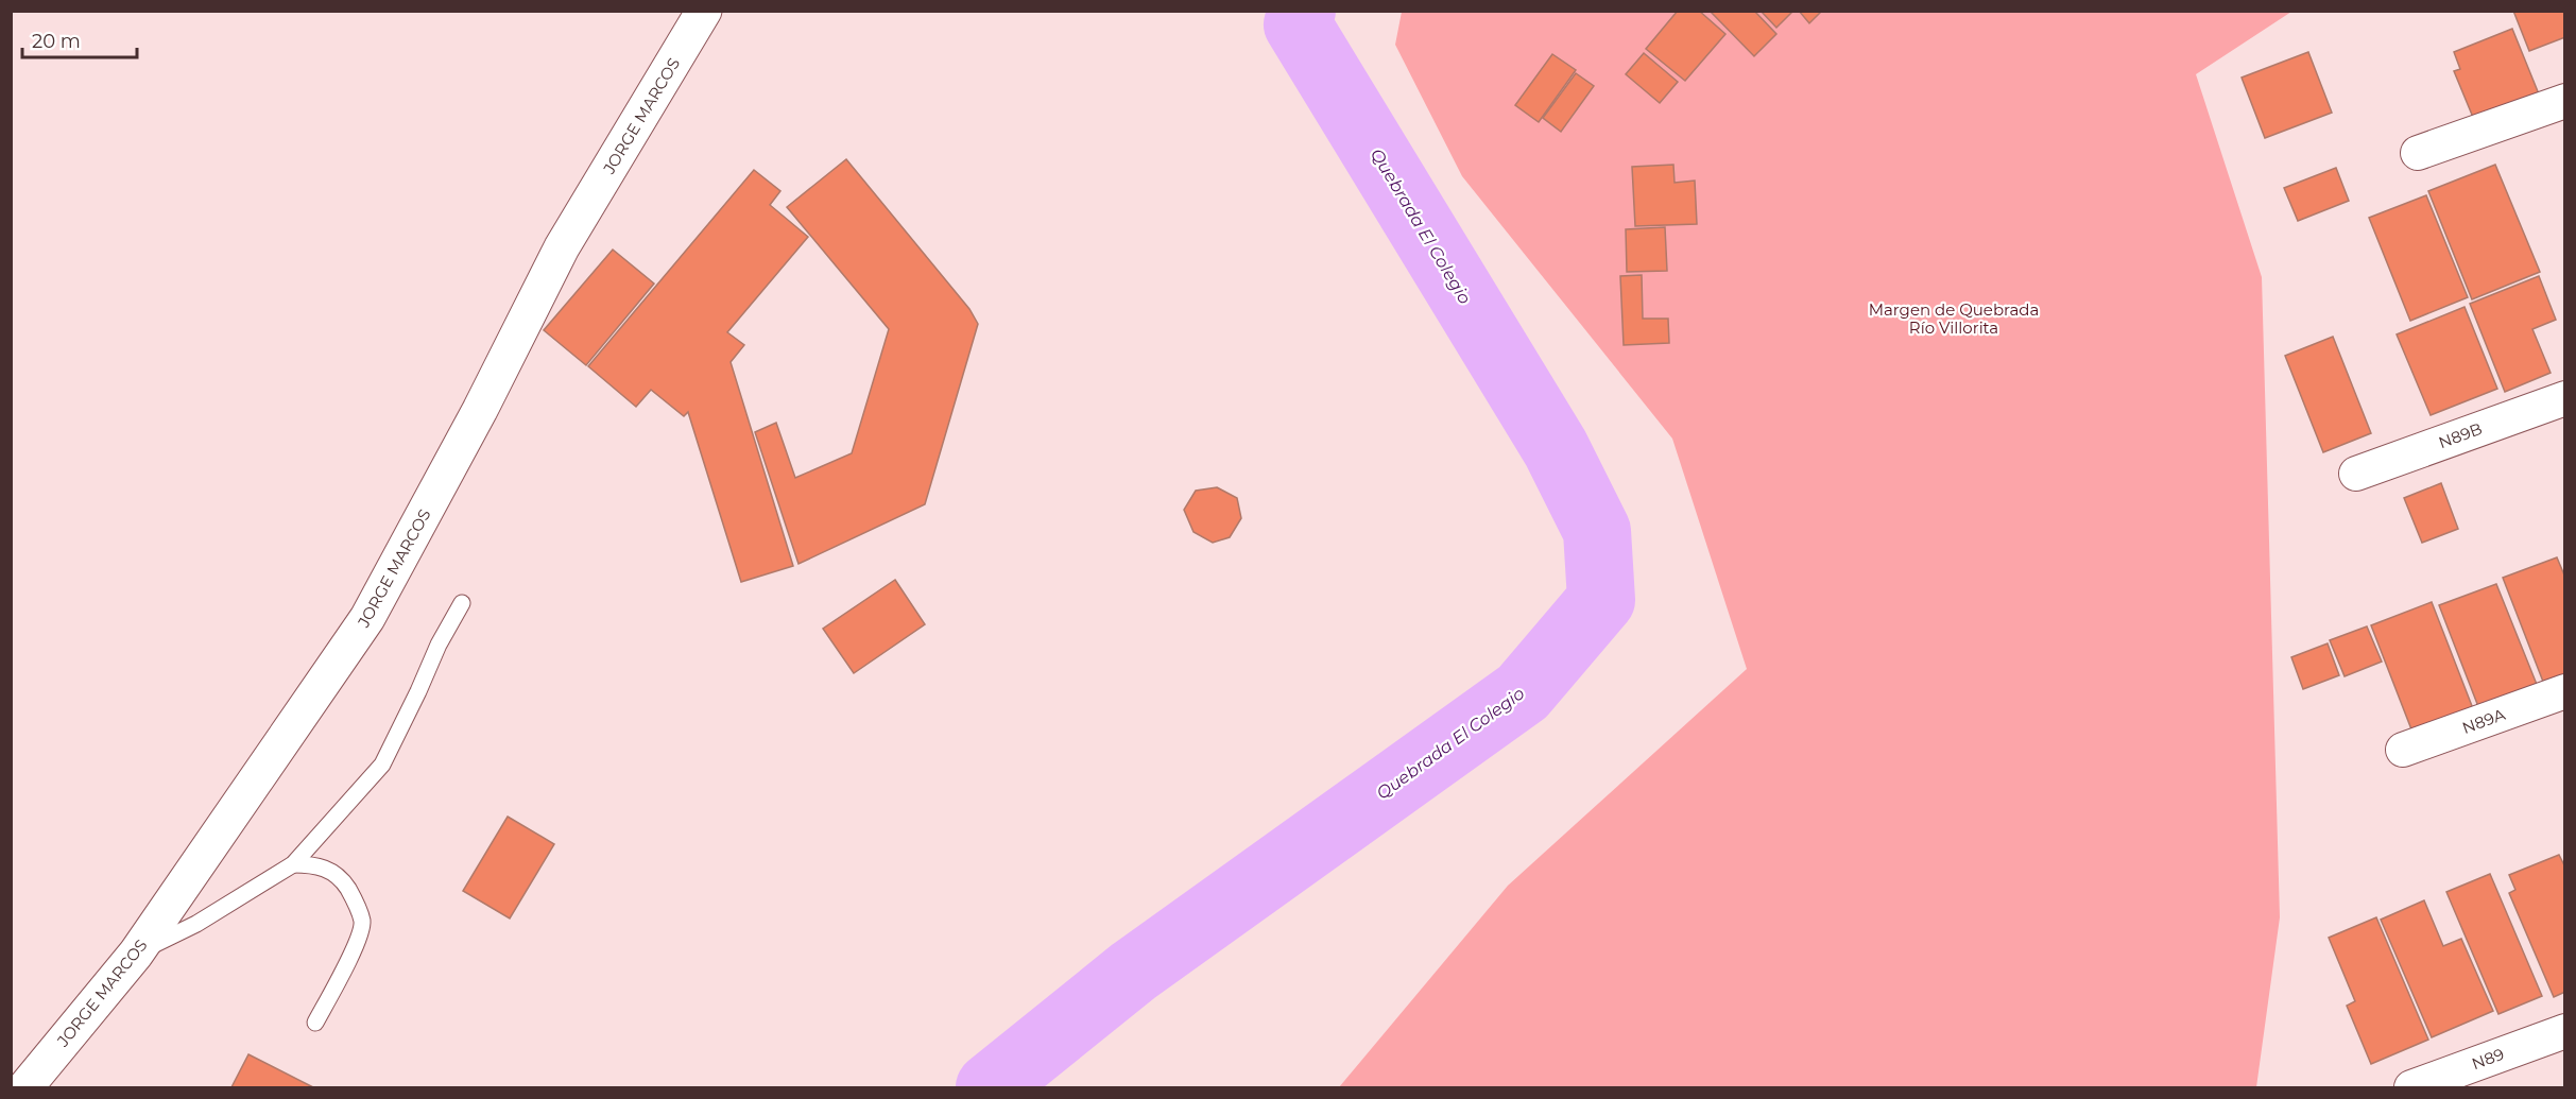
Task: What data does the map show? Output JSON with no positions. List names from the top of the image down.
{
  "streets": {
    "main road": ["JORGE MARCOS"],
    "street": ["N89B", "N89A", "N89"]
  },
  "water": ["Quebrada El Colegio"],
  "parks": ["Margen de Quebrada Río Villorita"],
  "scale_bar": "20 m"
}
